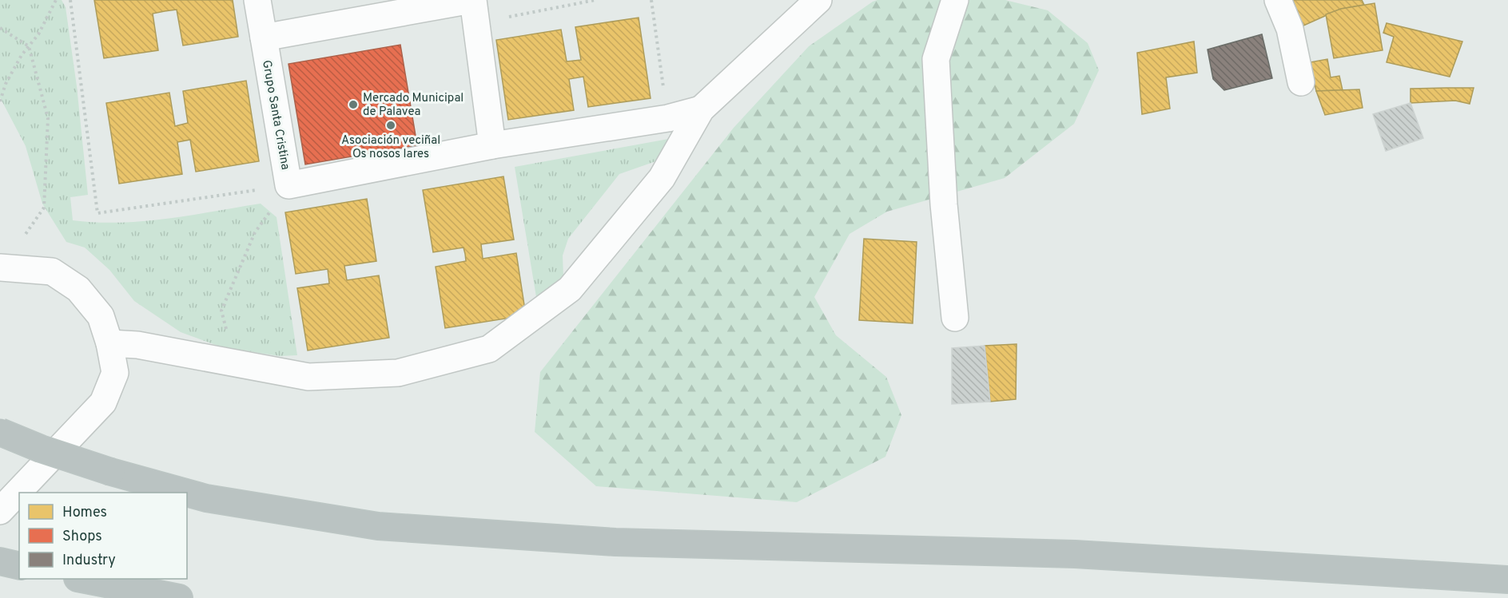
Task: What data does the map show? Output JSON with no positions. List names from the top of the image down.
{
  "streets": {
    "street": ["Grupo Santa Cristina"]
  },
  "places": ["Mercado Municipal de Palavea", "Asociación veciñal Os nosos lares"],
  "legend": ["Homes", "Shops", "Industry"]
}
